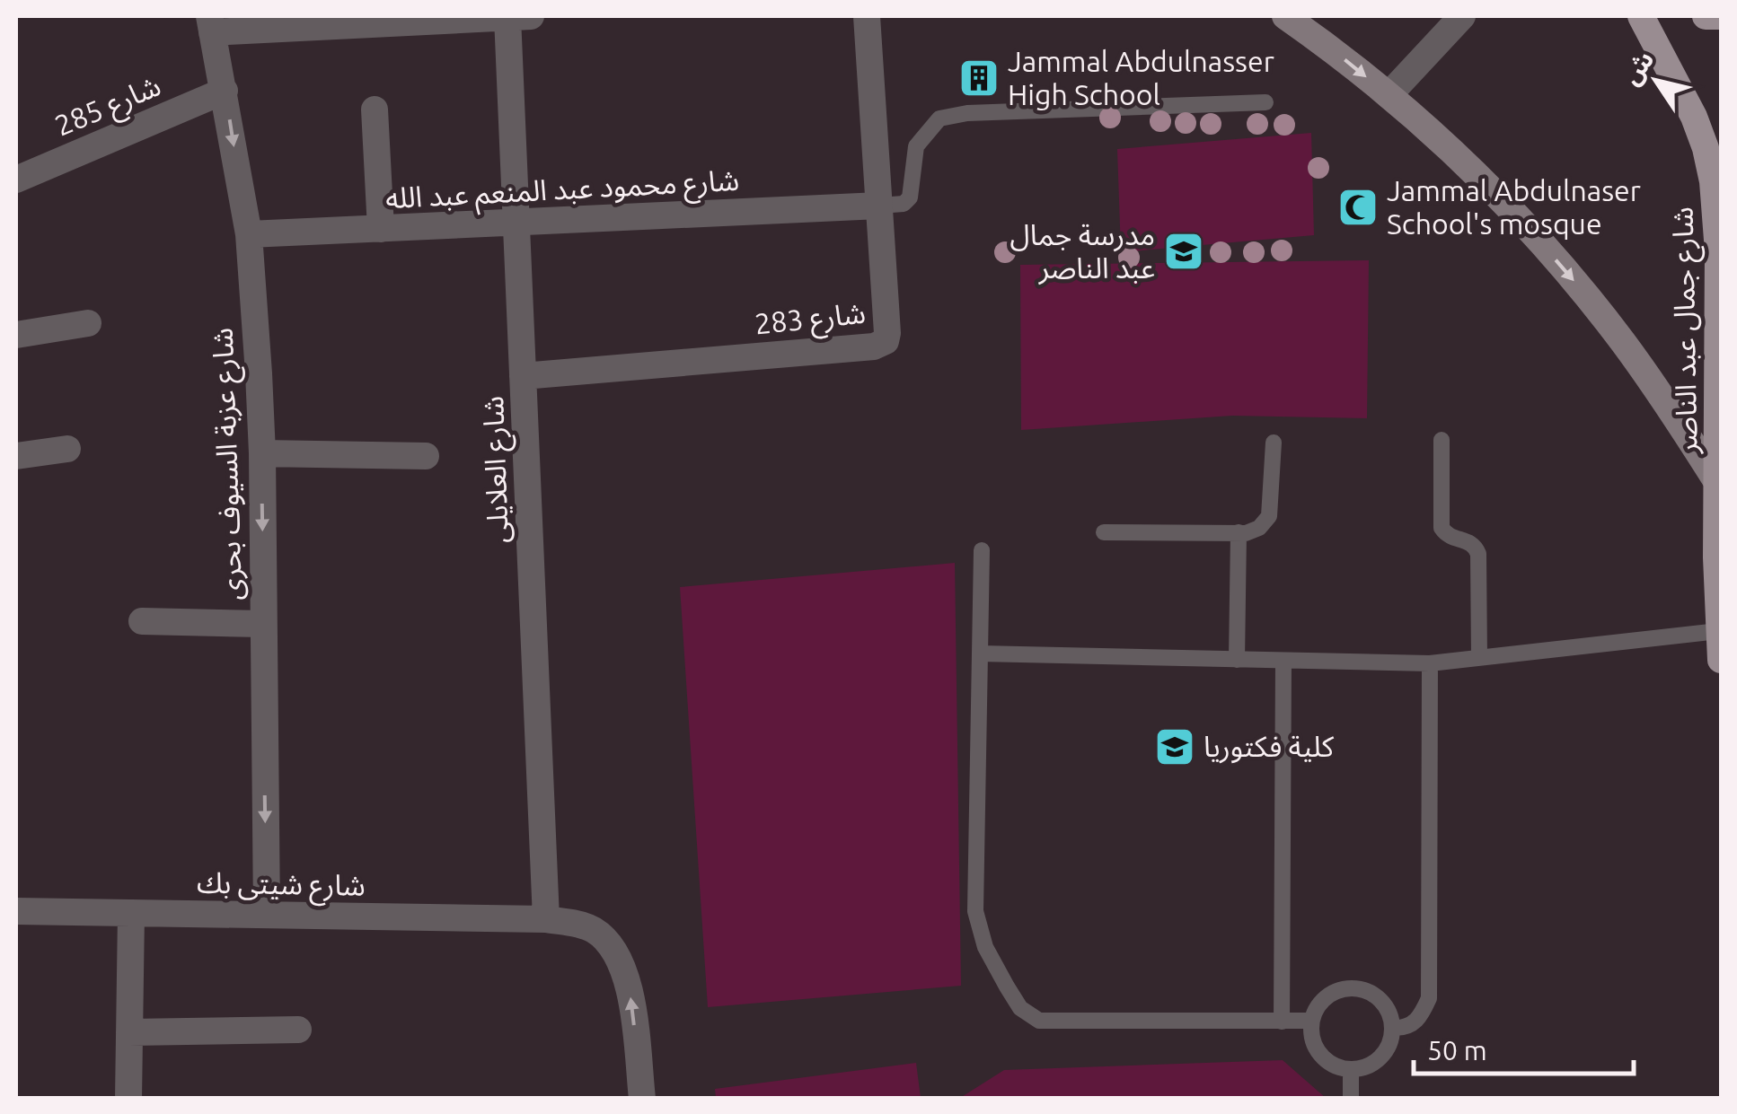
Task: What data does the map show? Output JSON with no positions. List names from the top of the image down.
{
  "streets": {
    "main road": ["شارع جمال عبد الناصر"],
    "street": [
      "شارع 285",
      "شارع محمود عبد المنعم عبد الله",
      "شارع 283",
      "شارع عزبة السيوف بحرى",
      "شارع العلايلى",
      "شارع شيتى بك"
    ]
  },
  "crossings": [
    ["شارع 285", "شارع عزبة السيوف بحرى"],
    ["شارع محمود عبد المنعم عبد الله", "شارع 283"],
    ["شارع محمود عبد المنعم عبد الله", "شارع عزبة السيوف بحرى"],
    ["شارع محمود عبد المنعم عبد الله", "شارع العلايلى"],
    ["شارع 283", "شارع العلايلى"],
    ["شارع عزبة السيوف بحرى", "شارع شيتى بك"],
    ["شارع العلايلى", "شارع شيتى بك"]
  ],
  "one_way": ["شارع عزبة السيوف بحرى"],
  "places": {
    "building": ["Jammal Abdulnasser High School"],
    "mosque": ["Jammal Abdulnaser School's mosque"],
    "school or university": ["مدرسة جمال عبد الناصر", "كلية فكتوريا"]
  },
  "scale_bar": "50 m",
  "north": "top left"
}
